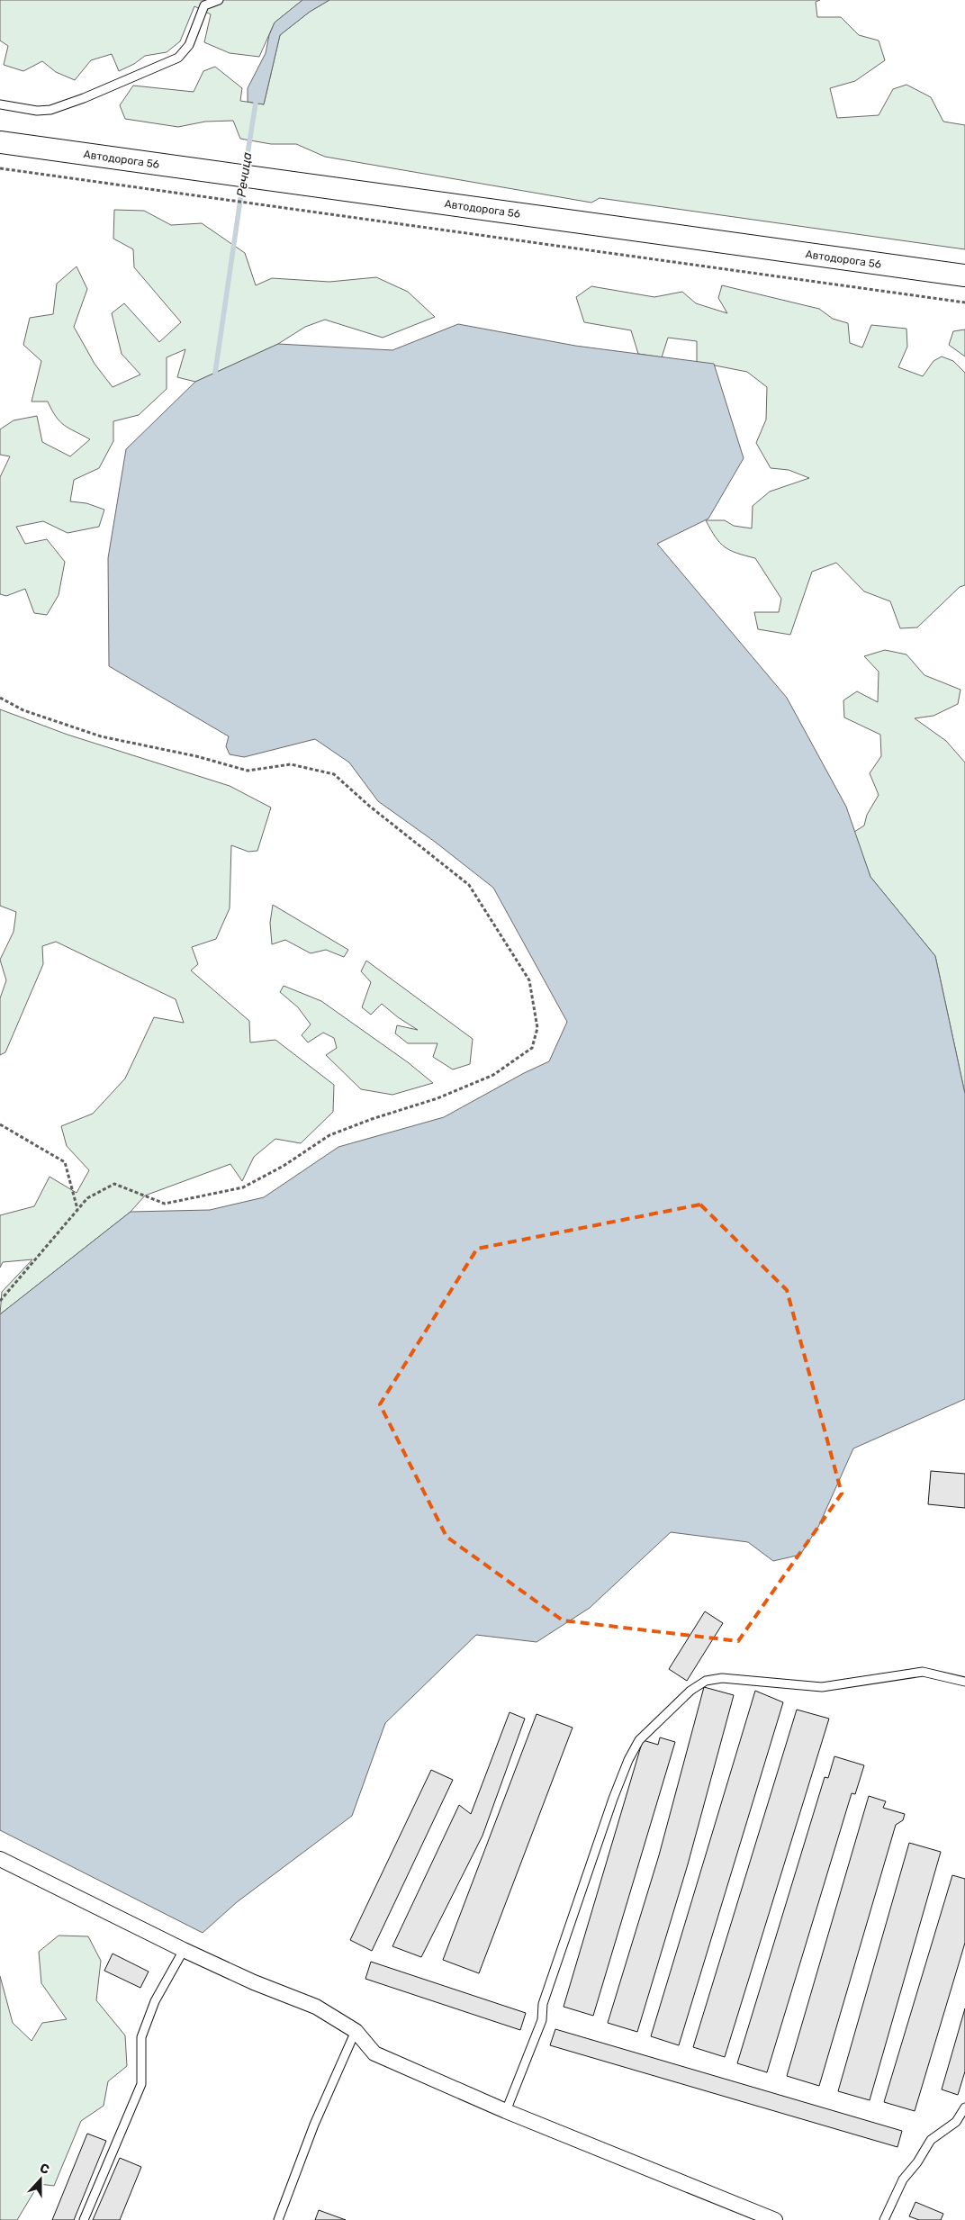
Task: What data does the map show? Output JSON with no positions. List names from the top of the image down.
{
  "streets": {
    "street": ["Автодорога 56"]
  },
  "water": ["Речица"],
  "north": "top"
}
